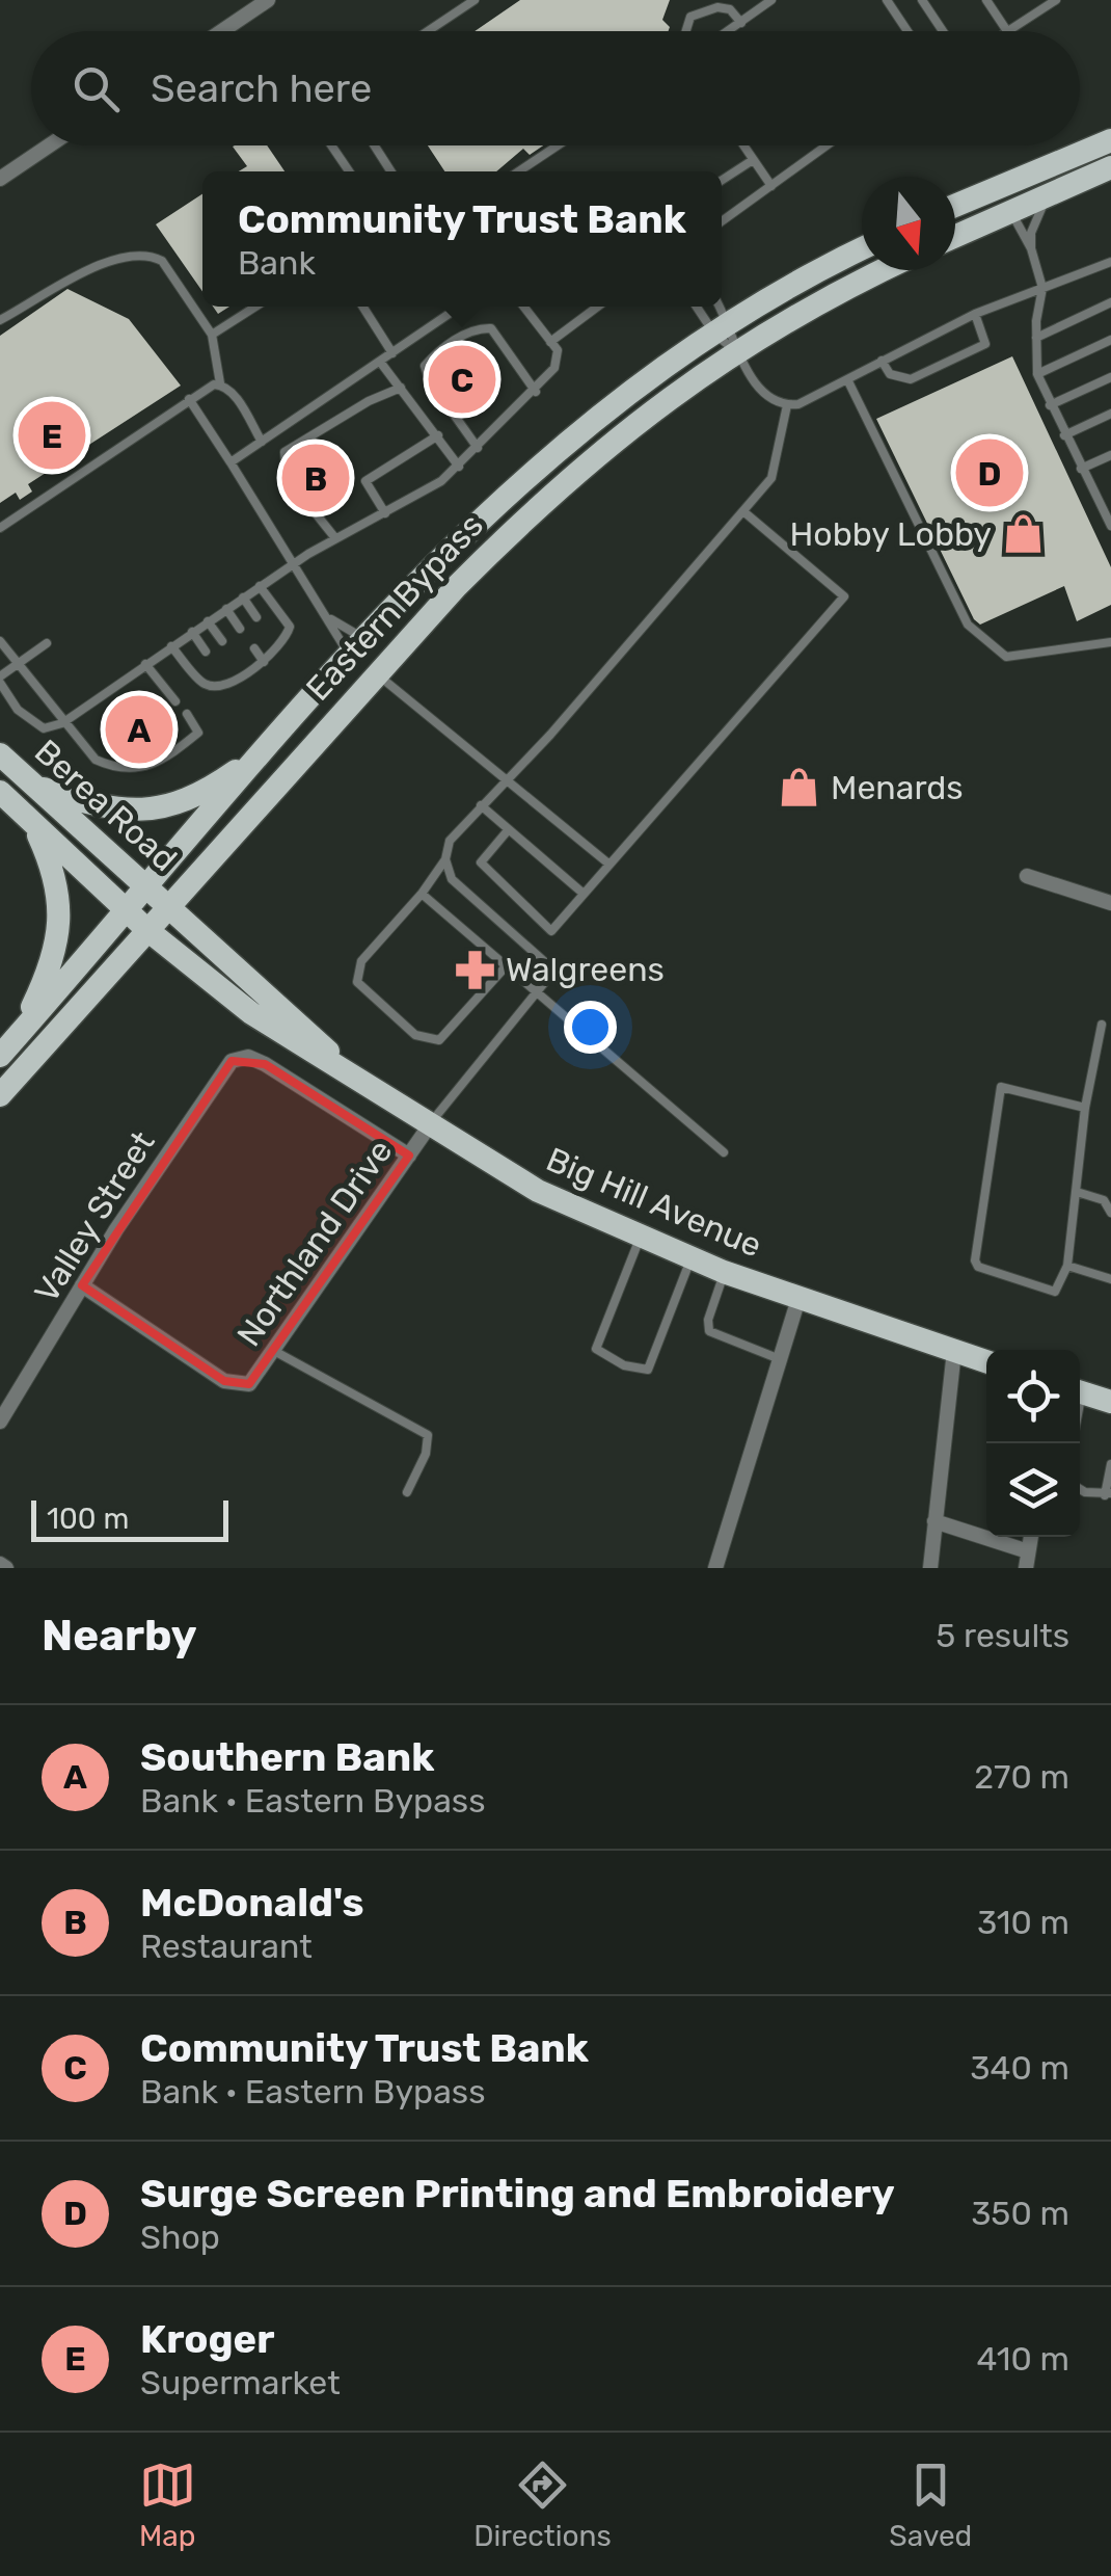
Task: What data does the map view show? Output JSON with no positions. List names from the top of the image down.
{
  "streets": {
    "main road": ["Eastern Bypass", "Berea Road", "Big Hill Avenue"],
    "street": ["Valley Street", "Northland Drive"]
  },
  "crossings": [
    ["Eastern Bypass", "Berea Road"],
    ["Eastern Bypass", "Big Hill Avenue"],
    ["Berea Road", "Big Hill Avenue"],
    ["Big Hill Avenue", "Northland Drive"],
    ["Valley Street", "Northland Drive"]
  ],
  "places": {
    "shop": ["Hobby Lobby", "Menards"],
    "pharmacy": ["Walgreens"]
  },
  "scale_bar": "100 m",
  "north": "bottom",
  "page": {
    "search": "Search here",
    "popup": ["Community Trust Bank", "Bank"],
    "pins": [
      "C",
      "E",
      "D",
      "B",
      "A"
    ],
    "scale": "100 m",
    "heading": ["Nearby", "5 results"],
    "list": [
      {
        "mark": "A",
        "name": "Southern Bank",
        "note": "Bank · Eastern Bypass",
        "value": "270 m"
      },
      {
        "mark": "B",
        "name": "McDonald's",
        "note": "Restaurant",
        "value": "310 m"
      },
      {
        "mark": "C",
        "name": "Community Trust Bank",
        "note": "Bank · Eastern Bypass",
        "value": "340 m"
      },
      {
        "mark": "D",
        "name": "Surge Screen Printing and Embroidery",
        "note": "Shop",
        "value": "350 m"
      },
      {
        "mark": "E",
        "name": "Kroger",
        "note": "Supermarket",
        "value": "410 m"
      }
    ],
    "nav": ["Map", "Directions", "Saved"]
  }
}
